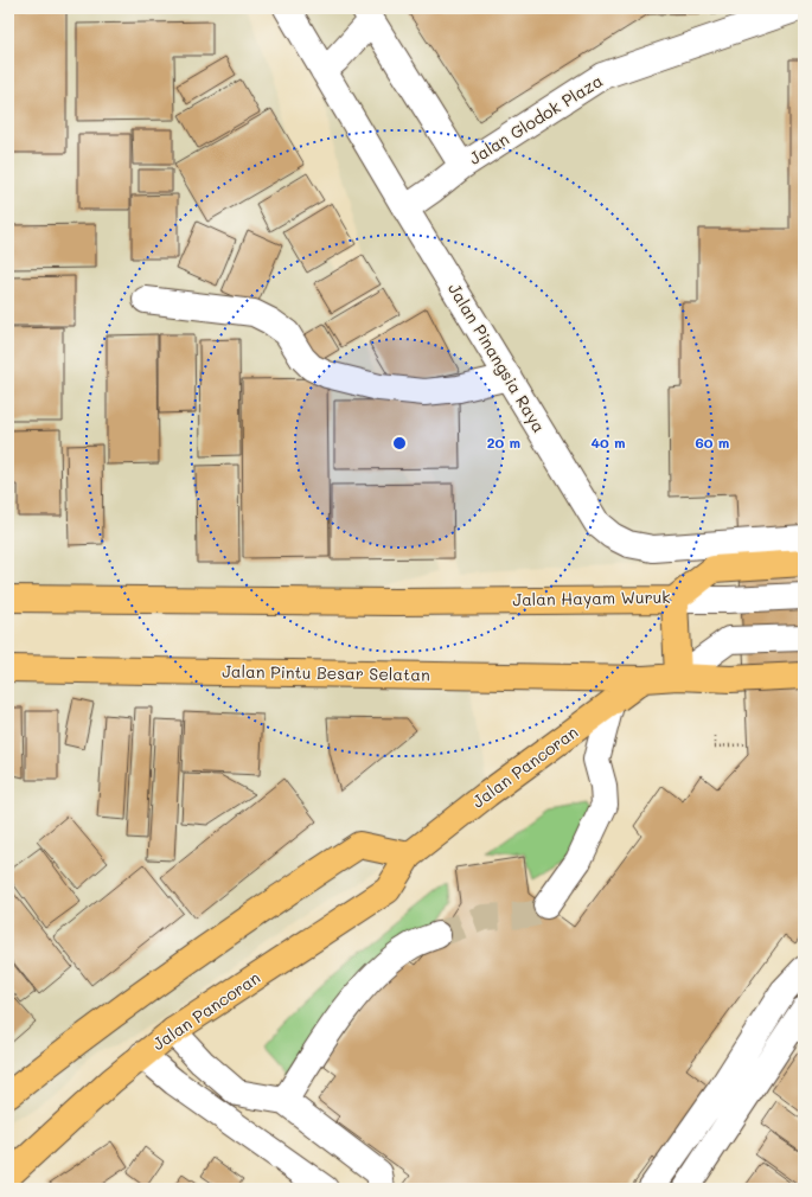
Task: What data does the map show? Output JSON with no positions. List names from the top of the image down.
{
  "streets": {
    "main road": ["Jalan Hayam Wuruk", "Jalan Pintu Besar Selatan", "Jalan Pancoran"],
    "street": ["Jalan Glodok Plaza", "Jalan Pinangsia Raya"]
  },
  "crossings": [
    ["Jalan Glodok Plaza", "Jalan Pinangsia Raya"],
    ["Jalan Pintu Besar Selatan", "Jalan Pancoran"]
  ],
  "rings": ["20 m", "40 m", "60 m"]
}
